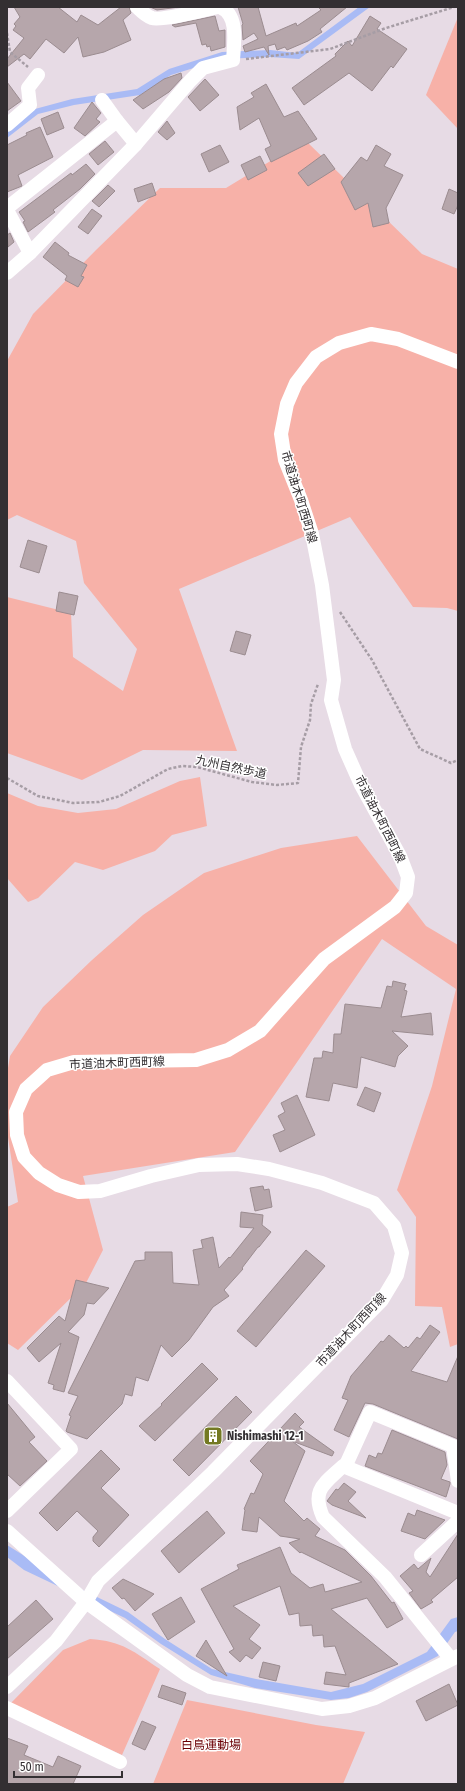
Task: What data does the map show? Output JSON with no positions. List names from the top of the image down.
{
  "streets": {
    "street": ["市道油木町西町線"],
    "path": ["九州自然歩道"]
  },
  "crossings": [
    ["市道油木町西町線", "九州自然歩道"]
  ],
  "parks": ["白鳥運動場"],
  "places": {
    "building": ["Nishimashi 12-1"]
  },
  "scale_bar": "50 m"
}
